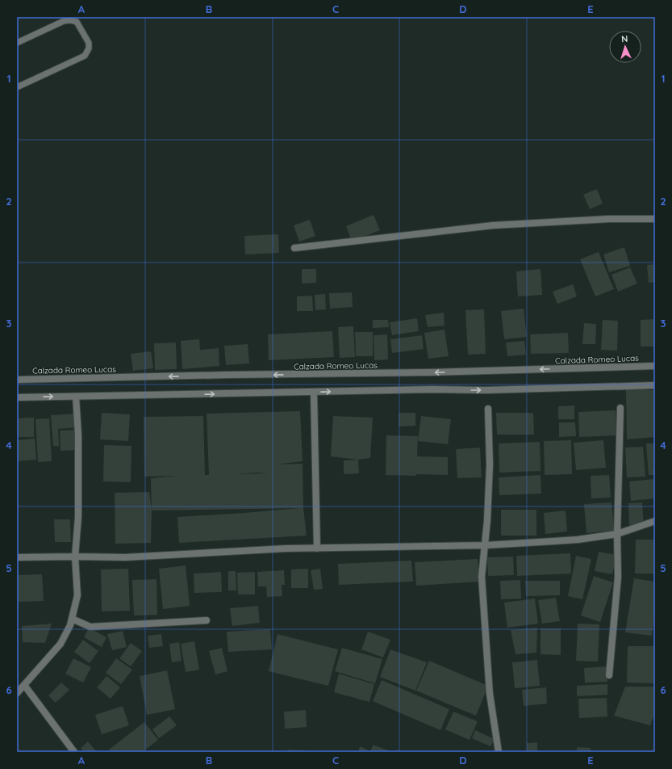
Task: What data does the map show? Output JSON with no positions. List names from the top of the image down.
{
  "streets": {
    "street": ["Calzada Romeo Lucas"]
  },
  "north": "top",
  "grid": {
    "columns": [
      "A",
      "B",
      "C",
      "D",
      "E"
    ],
    "rows": [
      "1",
      "2",
      "3",
      "4",
      "5",
      "6"
    ]
  }
}
